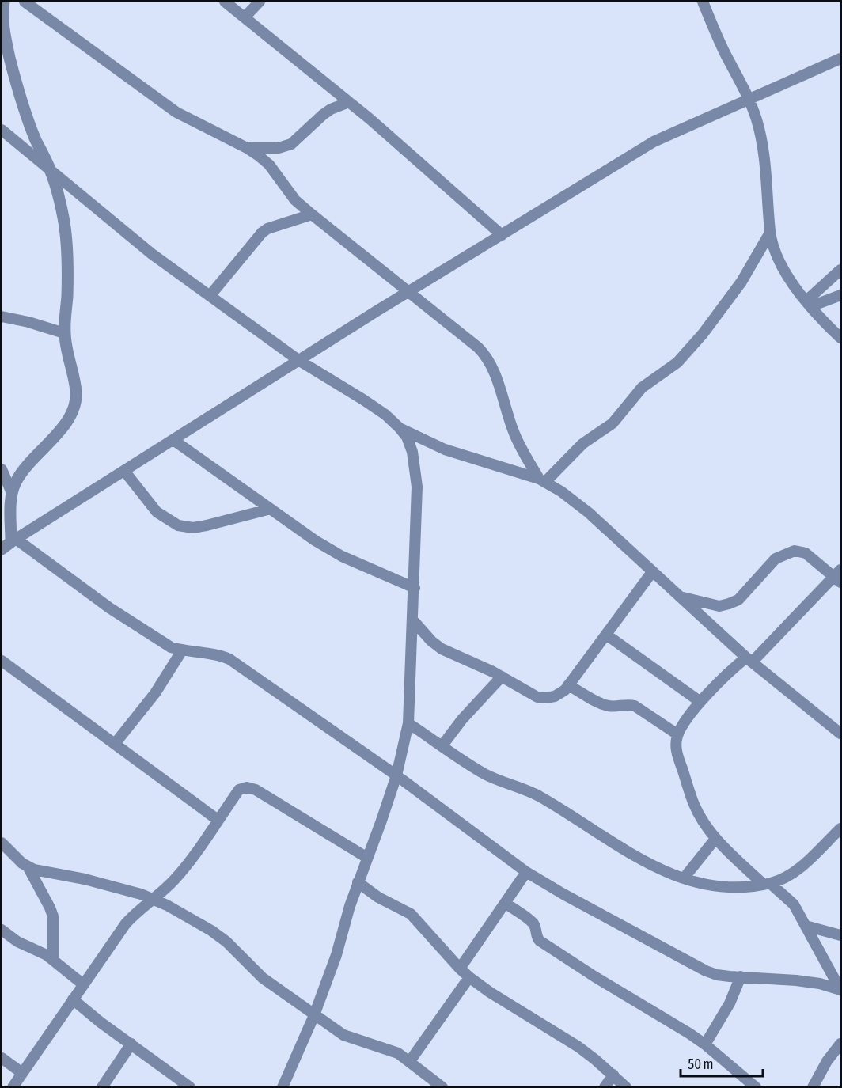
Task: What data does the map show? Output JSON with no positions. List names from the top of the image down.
{
  "scale_bar": "50 m"
}
